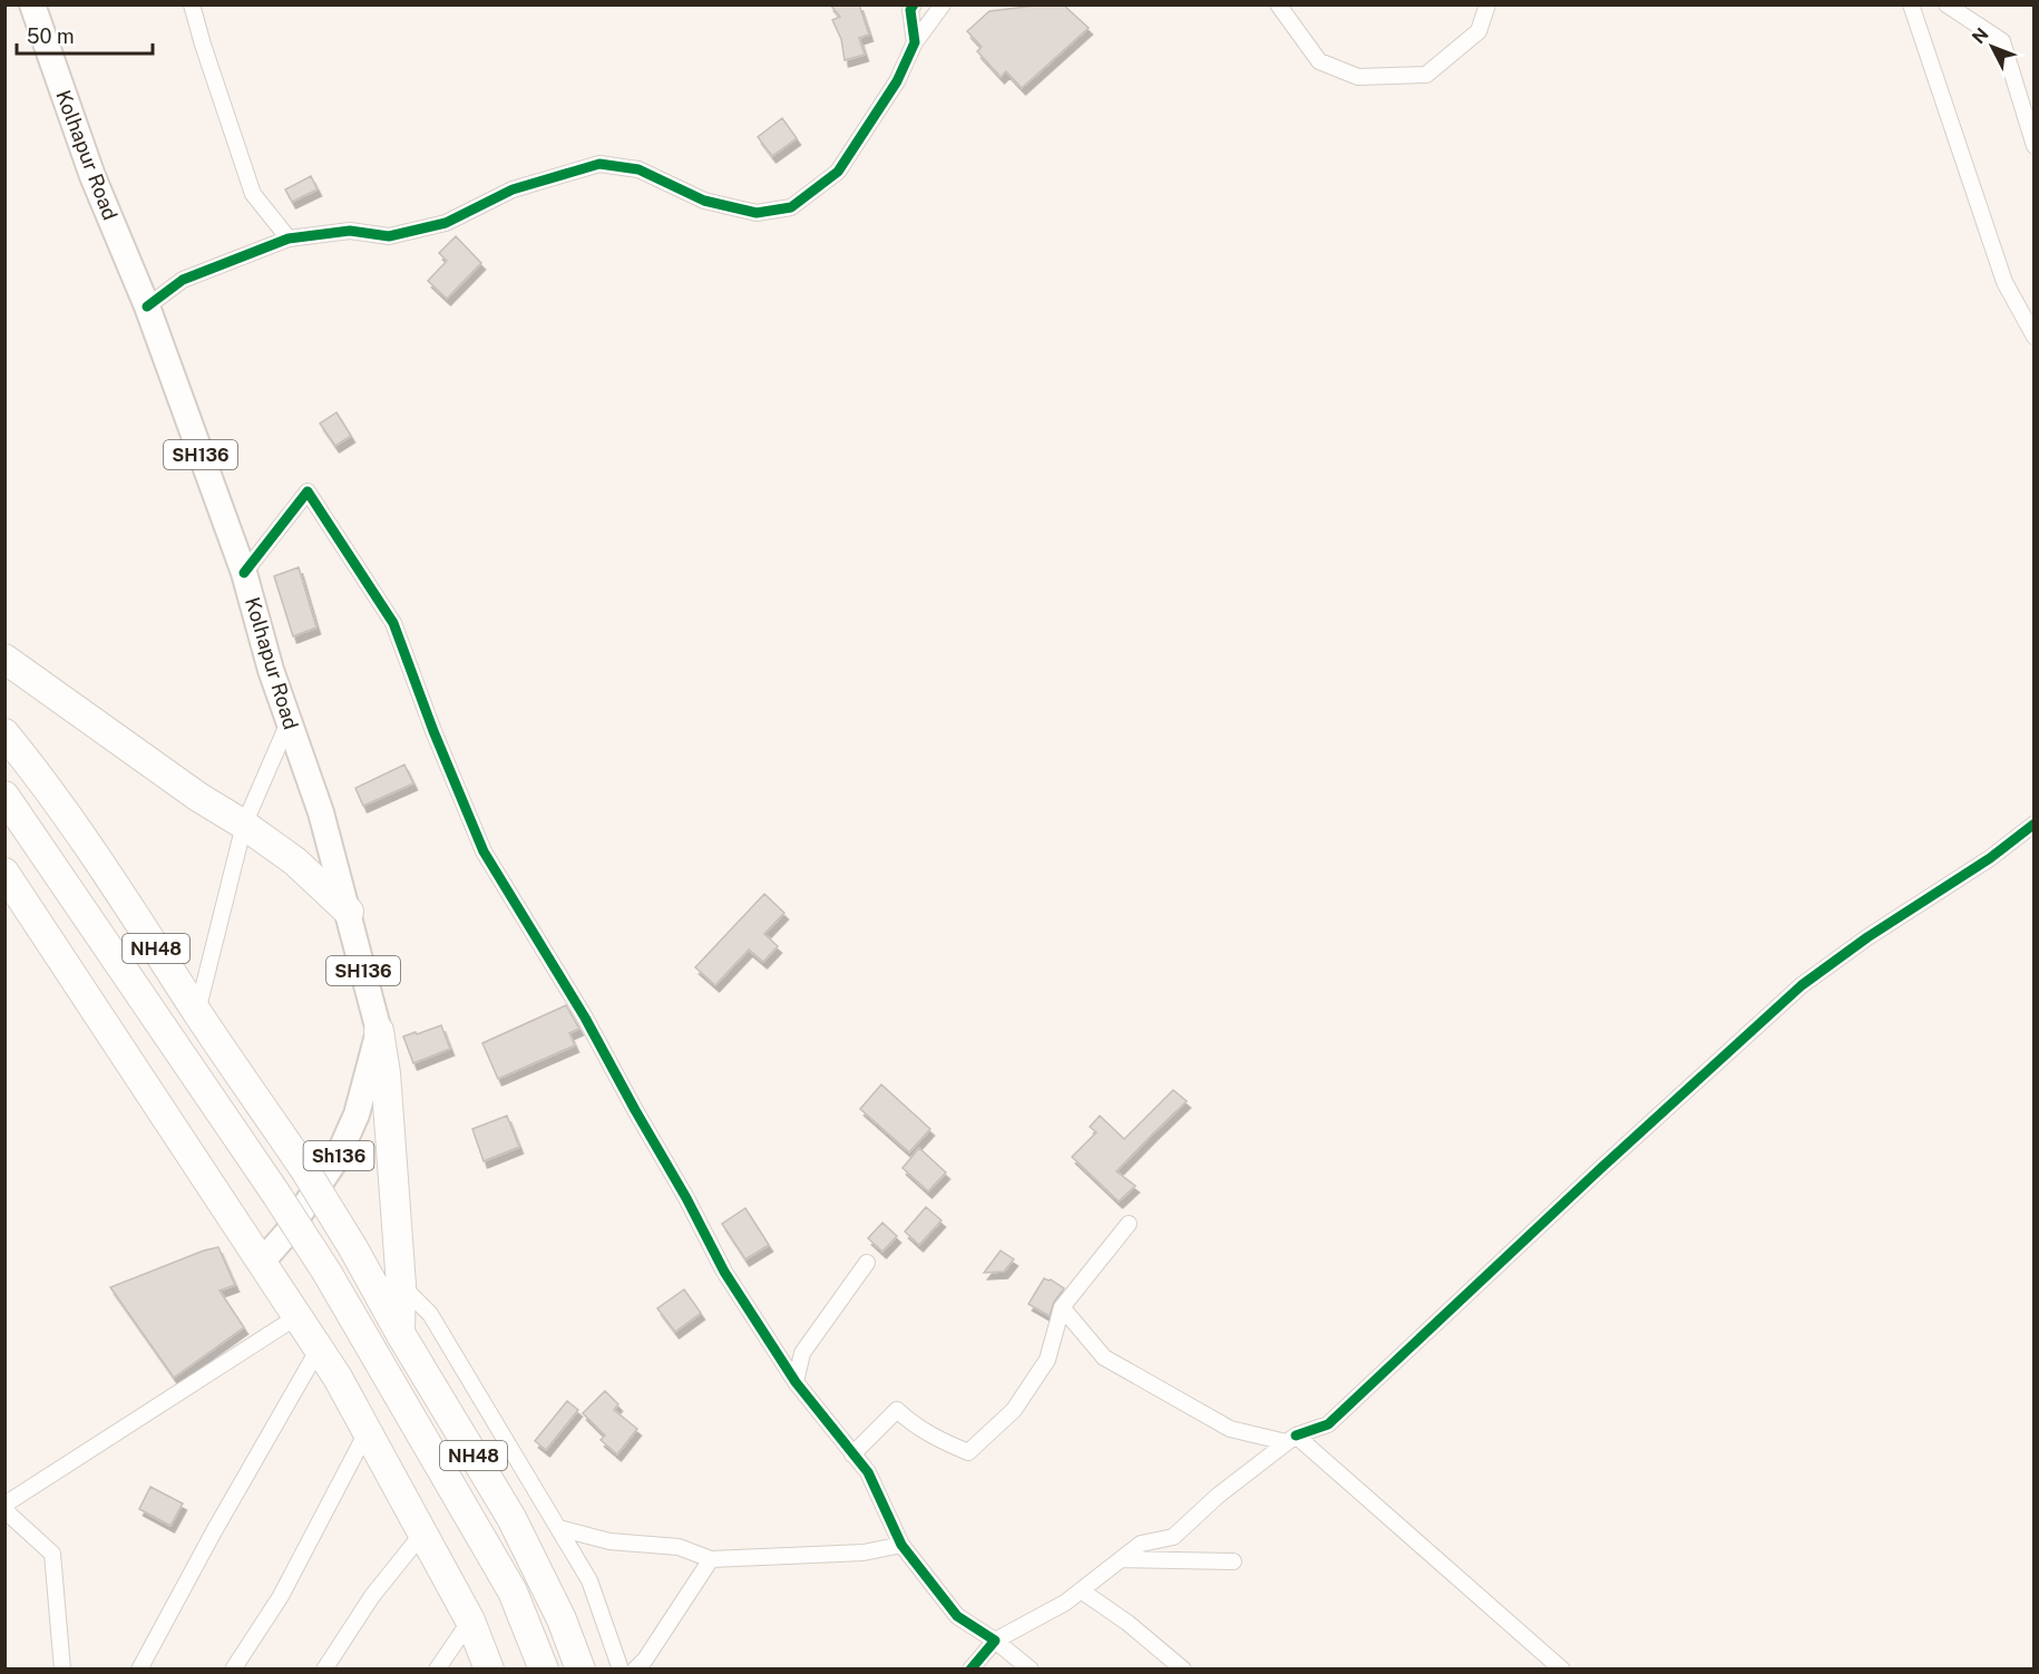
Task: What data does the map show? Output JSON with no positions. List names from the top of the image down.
{
  "streets": {
    "highway": ["NH48"],
    "main road": ["Kolhapur Road", "SH136", "Sh136"]
  },
  "crossings": [
    ["Kolhapur Road", "SH136"],
    ["SH136", "Sh136"]
  ],
  "scale_bar": "50 m",
  "north": "top left"
}
